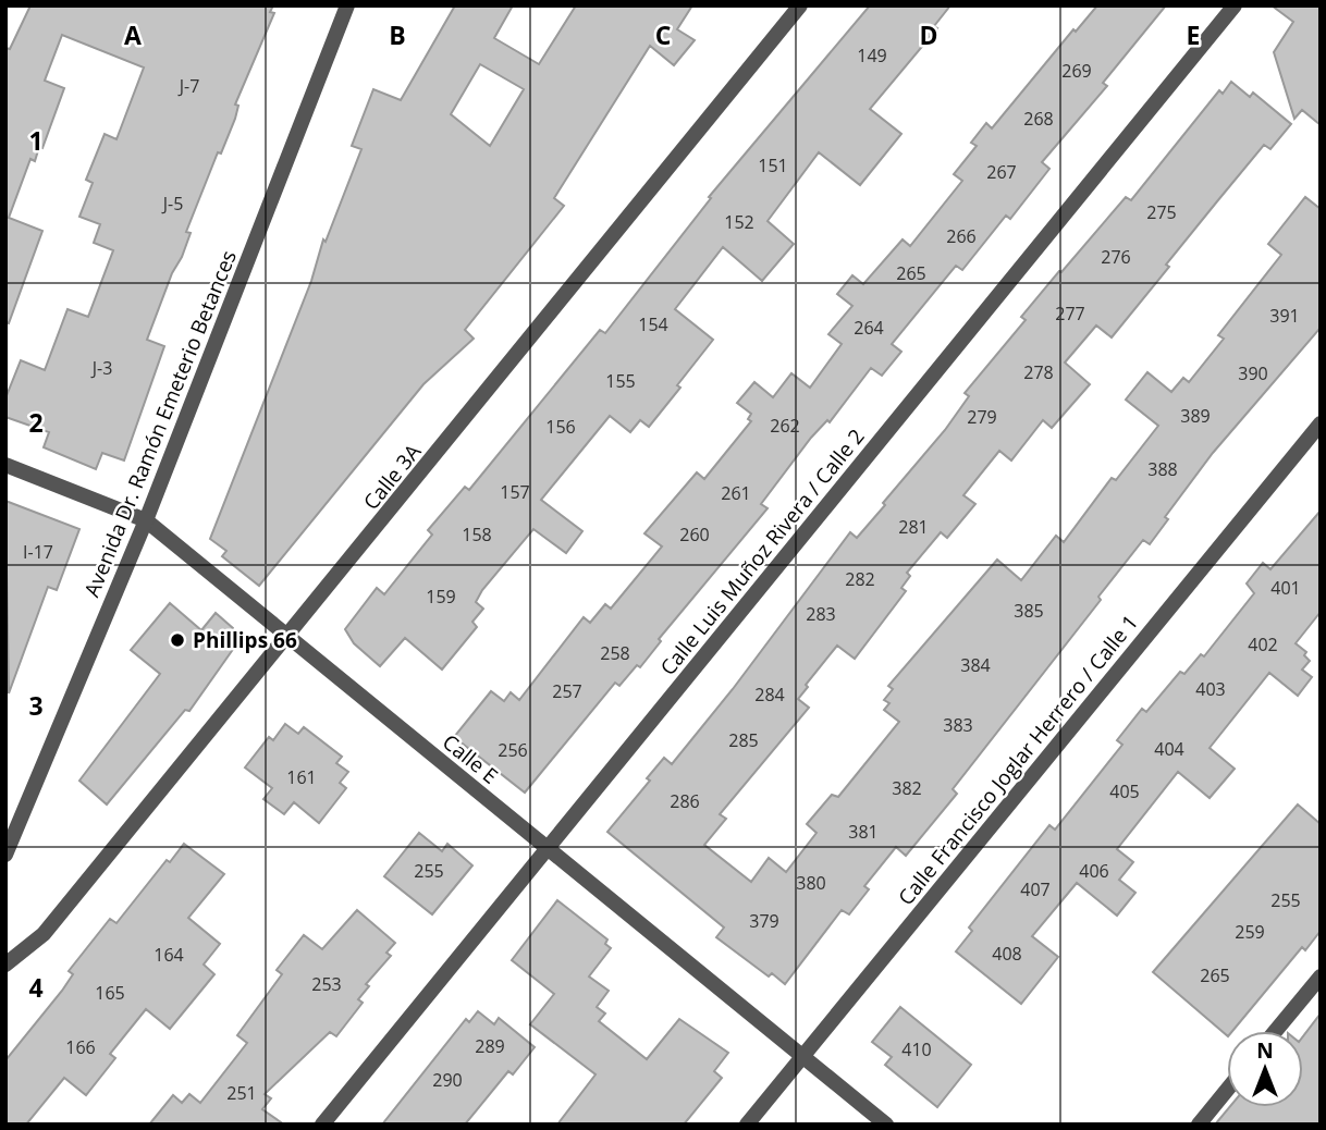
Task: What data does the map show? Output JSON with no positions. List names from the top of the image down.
{
  "streets": {
    "street": [
      "Avenida Dr. Ramón Emeterio Betances",
      "Calle 3A",
      "Calle Luis Muñoz Rivera / Calle 2",
      "Calle E",
      "Calle Francisco Joglar Herrero / Calle 1"
    ]
  },
  "crossings": [
    ["Avenida Dr. Ramón Emeterio Betances", "Calle E"],
    ["Calle 3A", "Calle E"],
    ["Calle Luis Muñoz Rivera / Calle 2", "Calle E"],
    ["Calle E", "Calle Francisco Joglar Herrero / Calle 1"]
  ],
  "places": ["Phillips 66"],
  "house_numbers": [
    "149",
    "269",
    "J-7",
    "268",
    "151",
    "267",
    "J-5",
    "275",
    "152",
    "266",
    "276",
    "265",
    "277",
    "391",
    "154",
    "264",
    "J-3",
    "278",
    "390",
    "155",
    "389",
    "279",
    "262",
    "156",
    "388",
    "157",
    "261",
    "281",
    "158",
    "260",
    "I-17",
    "282",
    "401",
    "159",
    "385",
    "283",
    "402",
    "258",
    "384",
    "403",
    "257",
    "284",
    "383",
    "285",
    "404",
    "256",
    "161",
    "382",
    "405",
    "286",
    "381",
    "255",
    "406",
    "380",
    "407",
    "255",
    "379",
    "259",
    "408",
    "164",
    "265",
    "253",
    "165",
    "289",
    "166",
    "410",
    "290",
    "251"
  ],
  "north": "top",
  "grid": {
    "columns": [
      "A",
      "B",
      "C",
      "D",
      "E"
    ],
    "rows": [
      "1",
      "2",
      "3",
      "4"
    ]
  }
}
